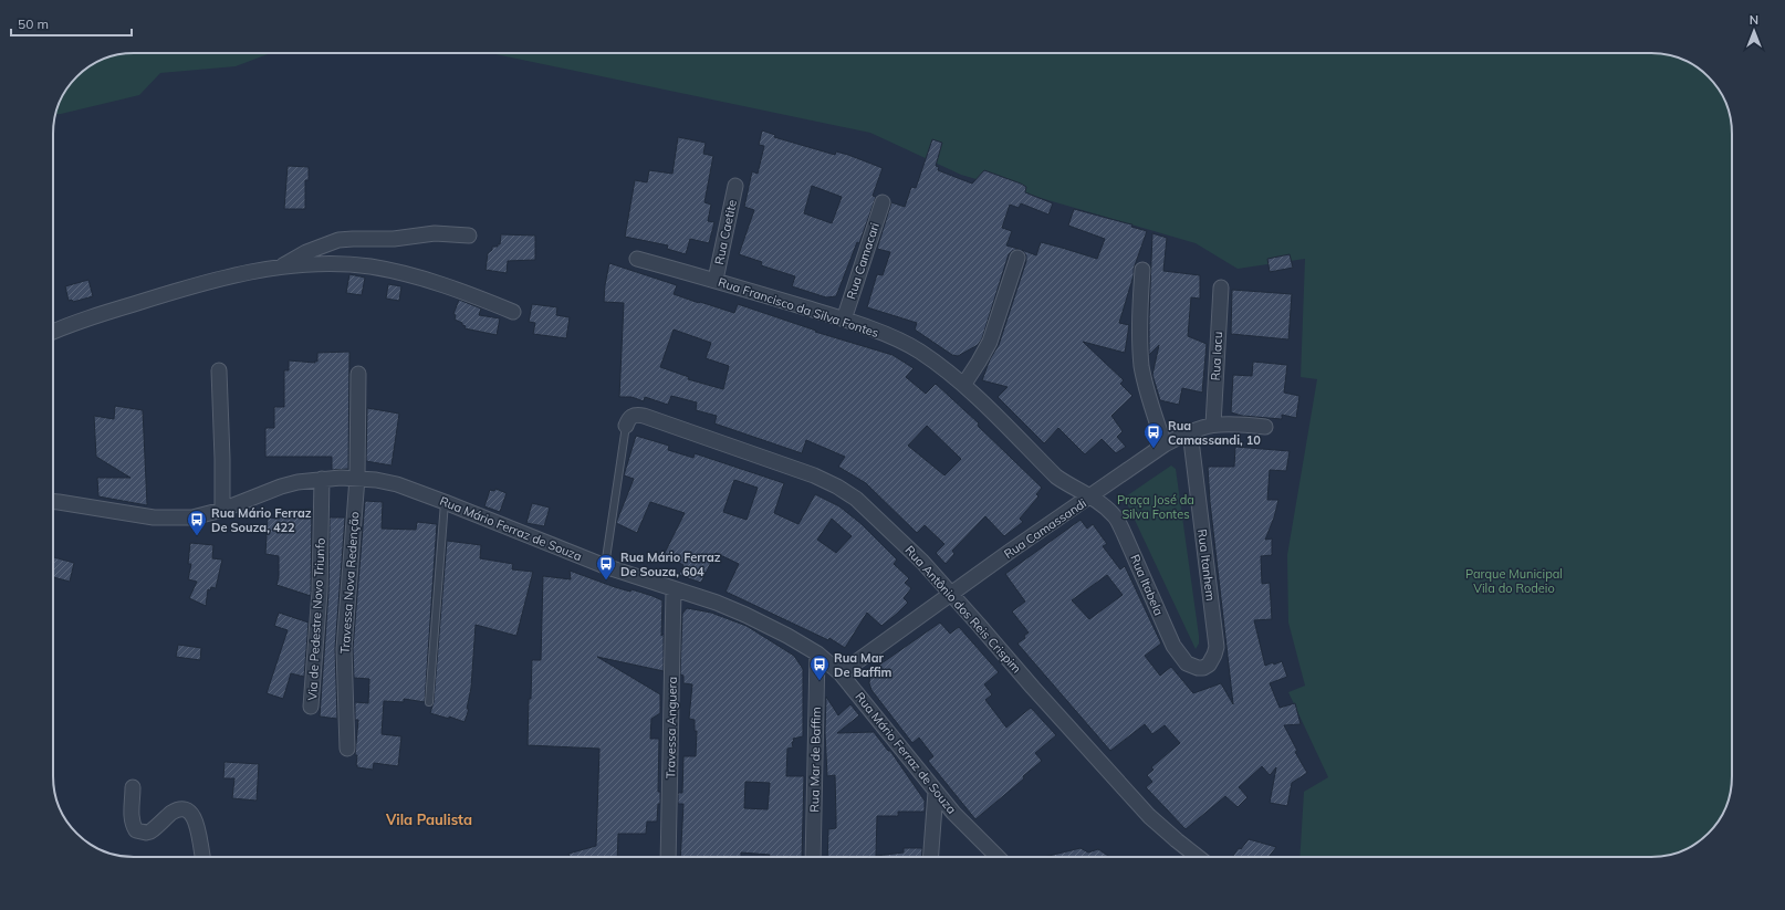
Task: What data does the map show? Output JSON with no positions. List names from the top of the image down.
{
  "streets": {
    "street": [
      "Rua Caetite",
      "Rua Camacari",
      "Rua Francisco da Silva Fontes",
      "Rua Iacu",
      "Rua Mário Ferraz de Souza",
      "Rua Camassandi",
      "Rua Itanhem",
      "Travessa Nova Redenção",
      "Rua Itabela",
      "Rua Antônio dos Reis Crispim",
      "Via de Pedestre Novo Triunfo",
      "Travessa Anguera",
      "Rua Mar de Baffim"
    ]
  },
  "crossings": [
    ["Rua Caetite", "Rua Francisco da Silva Fontes"],
    ["Rua Camacari", "Rua Francisco da Silva Fontes"],
    ["Rua Francisco da Silva Fontes", "Rua Camassandi"],
    ["Rua Francisco da Silva Fontes", "Rua Itabela"],
    ["Rua Iacu", "Rua Camassandi"],
    ["Rua Mário Ferraz de Souza", "Rua Camassandi"],
    ["Rua Mário Ferraz de Souza", "Travessa Nova Redenção"],
    ["Rua Mário Ferraz de Souza", "Via de Pedestre Novo Triunfo"],
    ["Rua Mário Ferraz de Souza", "Travessa Anguera"],
    ["Rua Mário Ferraz de Souza", "Rua Mar de Baffim"],
    ["Rua Camassandi", "Rua Itanhem"],
    ["Rua Camassandi", "Rua Itabela"],
    ["Rua Camassandi", "Rua Antônio dos Reis Crispim"],
    ["Rua Itanhem", "Rua Itabela"]
  ],
  "districts": ["Vila Paulista"],
  "parks": ["Praça José da Silva Fontes", "Parque Municipal Vila do Rodeio"],
  "places": {
    "bus stop": [
      "Rua Camassandi, 10",
      "Rua Mário Ferraz De Souza, 422",
      "Rua Mário Ferraz De Souza, 604",
      "Rua Mar De Baffim"
    ]
  },
  "scale_bar": "50 m",
  "north": "top"
}
